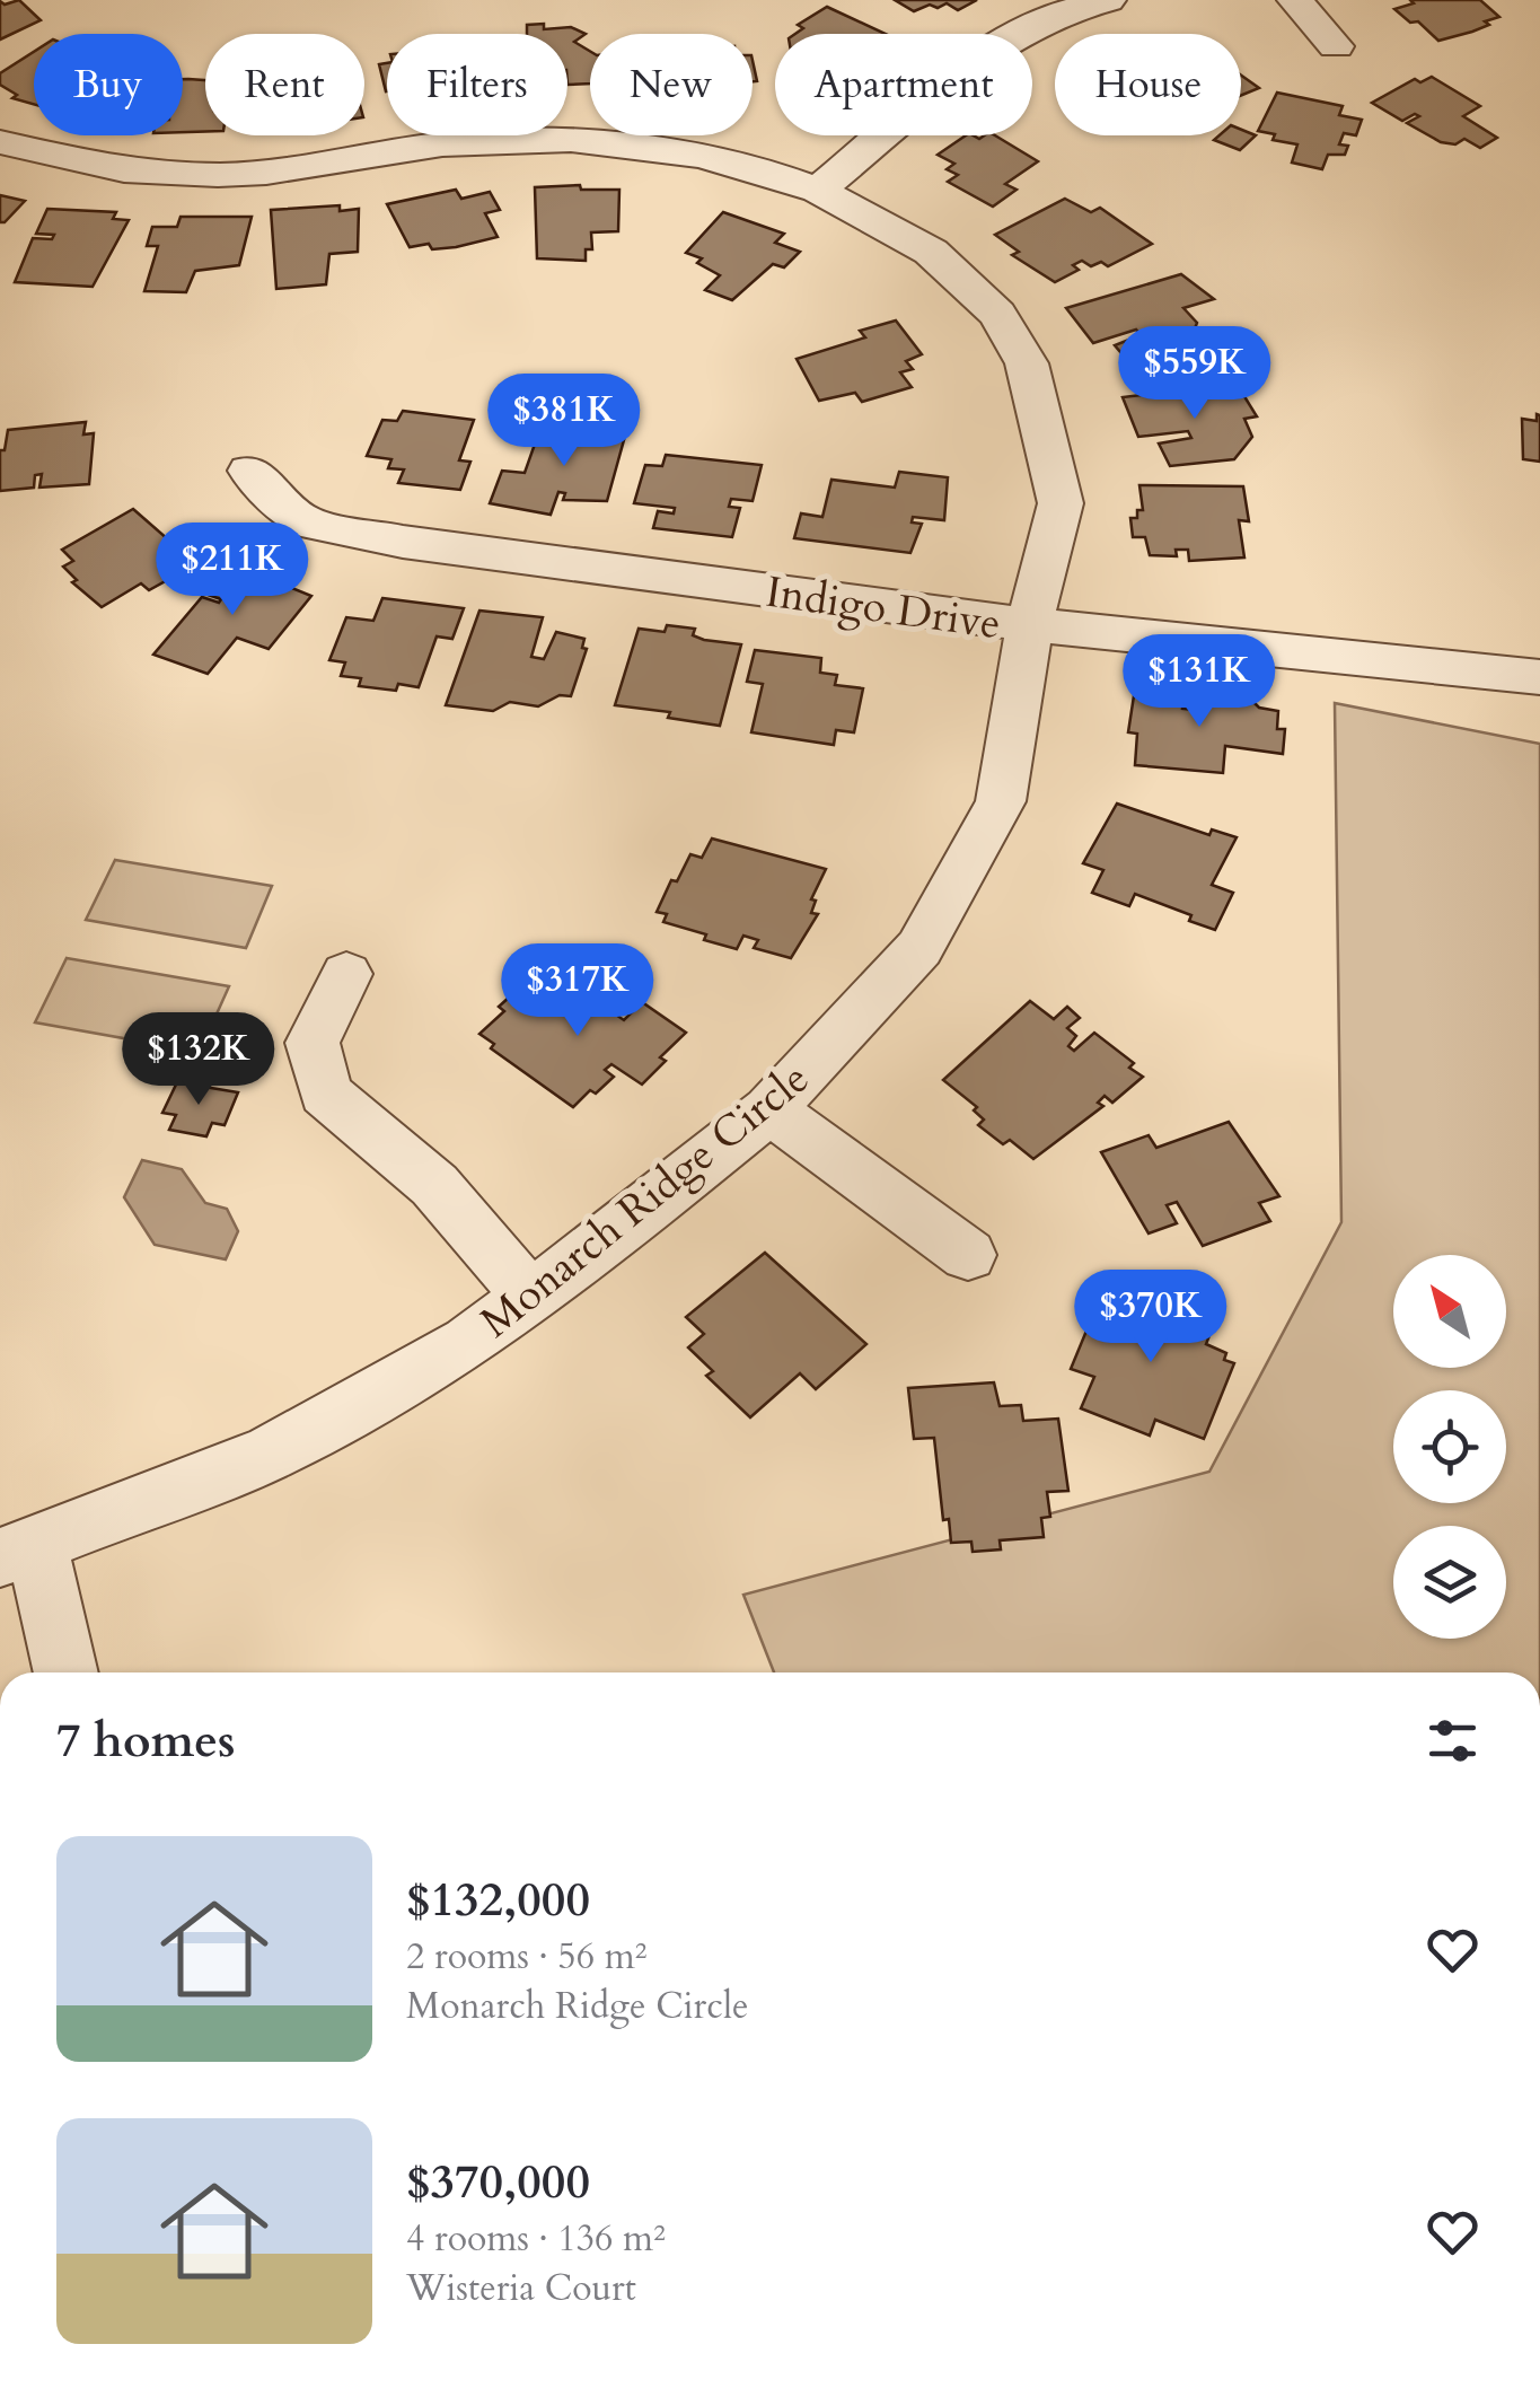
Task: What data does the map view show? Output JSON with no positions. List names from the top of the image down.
{
  "streets": {
    "street": ["Indigo Drive", "Monarch Ridge Circle"]
  },
  "crossings": [
    ["Indigo Drive", "Monarch Ridge Circle"]
  ],
  "north": "top left",
  "page": {
    "chip": [
      "Buy",
      "Rent",
      "Filters",
      "New",
      "Apartment",
      "House"
    ],
    "price": [
      "$559K",
      "$381K",
      "$211K",
      "$131K",
      "$317K",
      "$132K",
      "$370K"
    ],
    "heading": "7 homes",
    "list": [
      {
        "name": "$132,000",
        "note": "2 rooms · 56 m² · Monarch Ridge Circle"
      },
      {
        "name": "$370,000",
        "note": "4 rooms · 136 m² · Wisteria Court"
      }
    ]
  }
}
